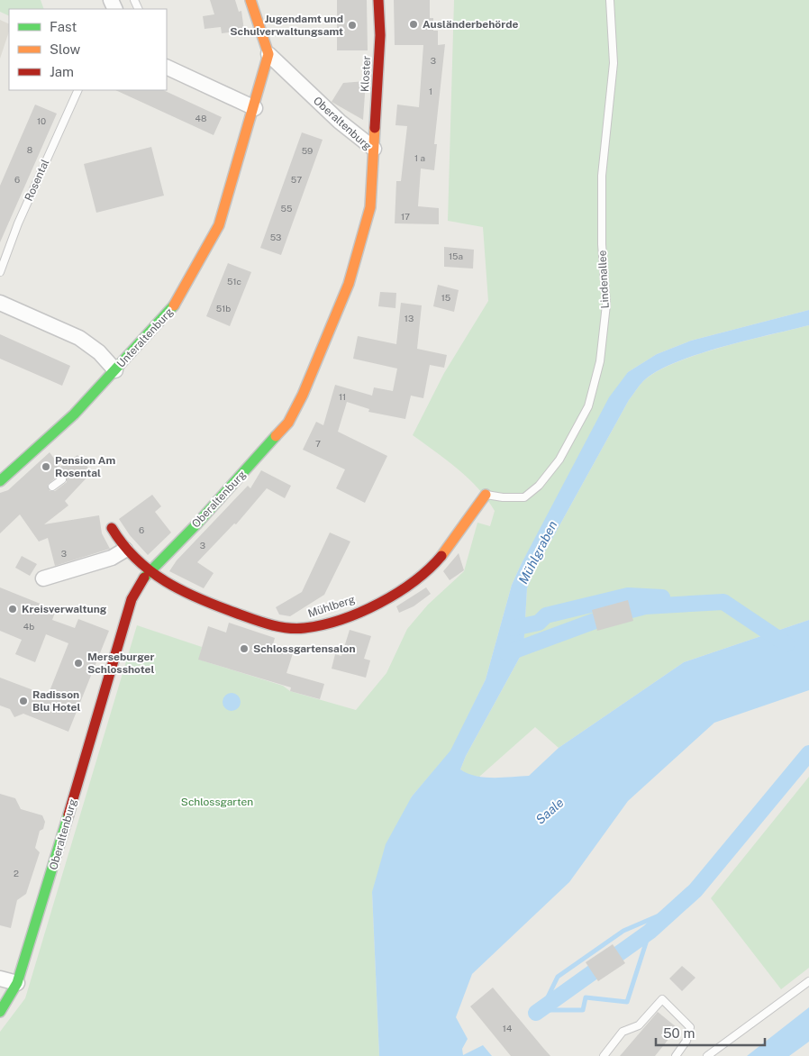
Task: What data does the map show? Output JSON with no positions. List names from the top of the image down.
{
  "streets": {
    "street": [
      "Kloster",
      "Oberaltenburg",
      "Unteraltenburg",
      "Mühlberg"
    ],
    "lane": ["Rosental", "Lindenallee"]
  },
  "crossings": [
    ["Kloster", "Oberaltenburg"],
    ["Oberaltenburg", "Unteraltenburg"],
    ["Oberaltenburg", "Mühlberg"],
    ["Lindenallee", "Mühlberg"]
  ],
  "water": ["Mühlgraben", "Saale"],
  "parks": ["Schlossgarten"],
  "places": [
    "Ausländerbehörde",
    "Jugendamt und Schulverwaltungsamt",
    "Pension Am Rosental",
    "Kreisverwaltung",
    "Schlossgartensalon",
    "Merseburger Schlosshotel",
    "Radisson Blu Hotel"
  ],
  "house_numbers": [
    "3",
    "1",
    "48",
    "10",
    "8",
    "59",
    "1 a",
    "6",
    "57",
    "55",
    "17",
    "53",
    "15a",
    "51c",
    "15",
    "51b",
    "13",
    "11",
    "7",
    "6",
    "3",
    "3",
    "4b",
    "2",
    "14"
  ],
  "legend": ["Fast", "Slow", "Jam"],
  "scale_bar": "50 m"
}
